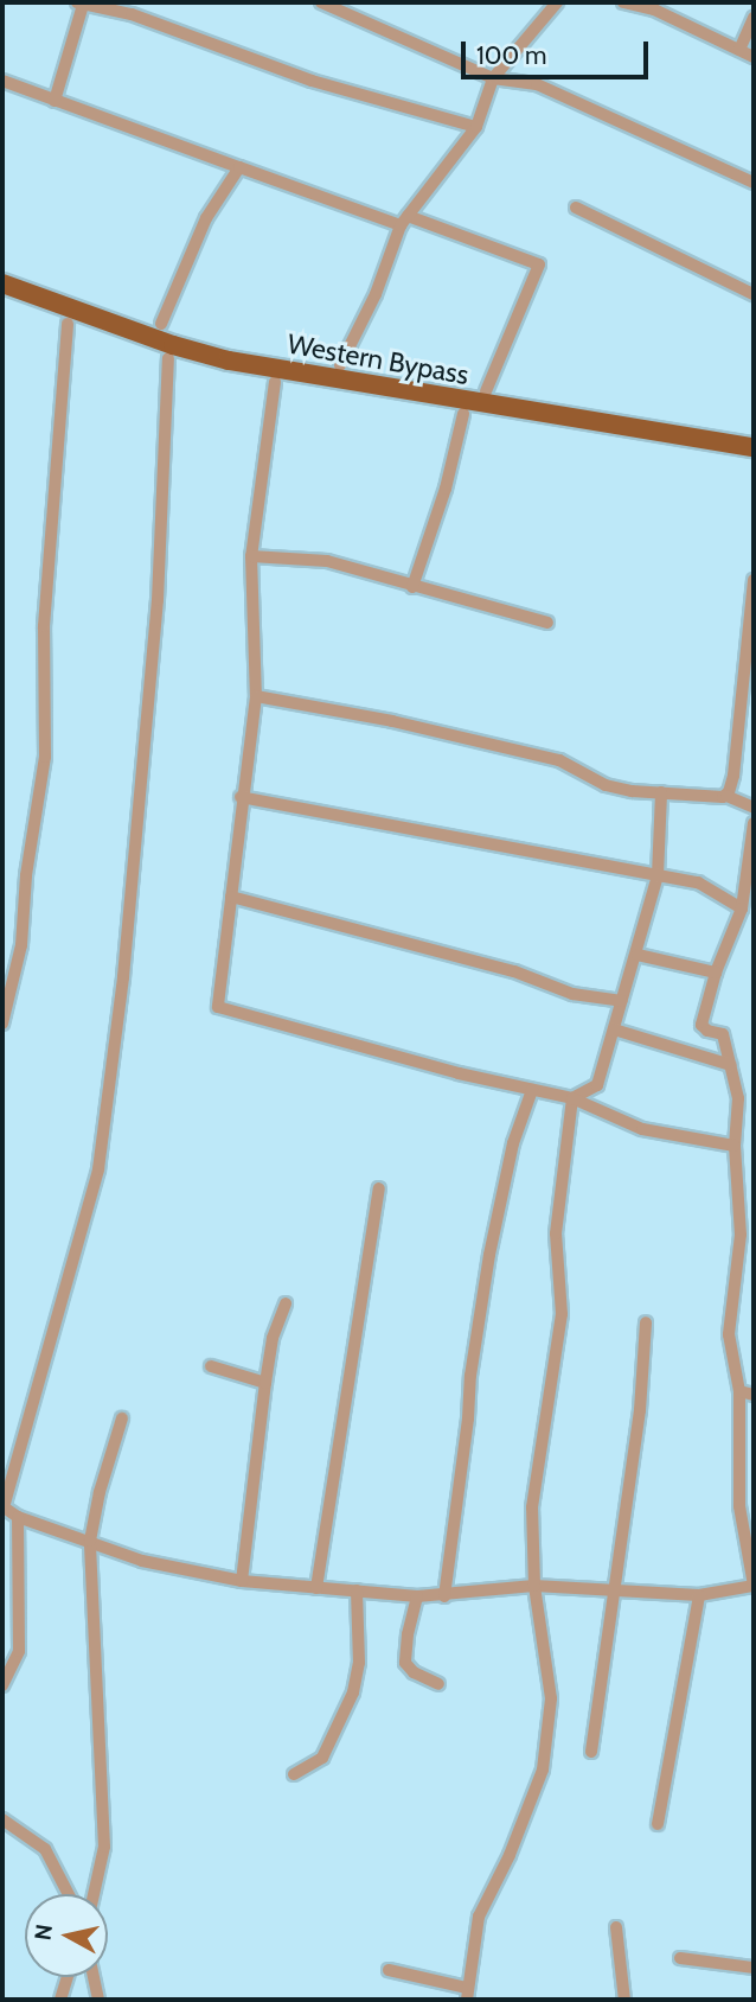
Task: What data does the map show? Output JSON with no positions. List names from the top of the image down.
{
  "streets": {
    "main road": ["Western Bypass"]
  },
  "scale_bar": "100 m",
  "north": "left"
}
